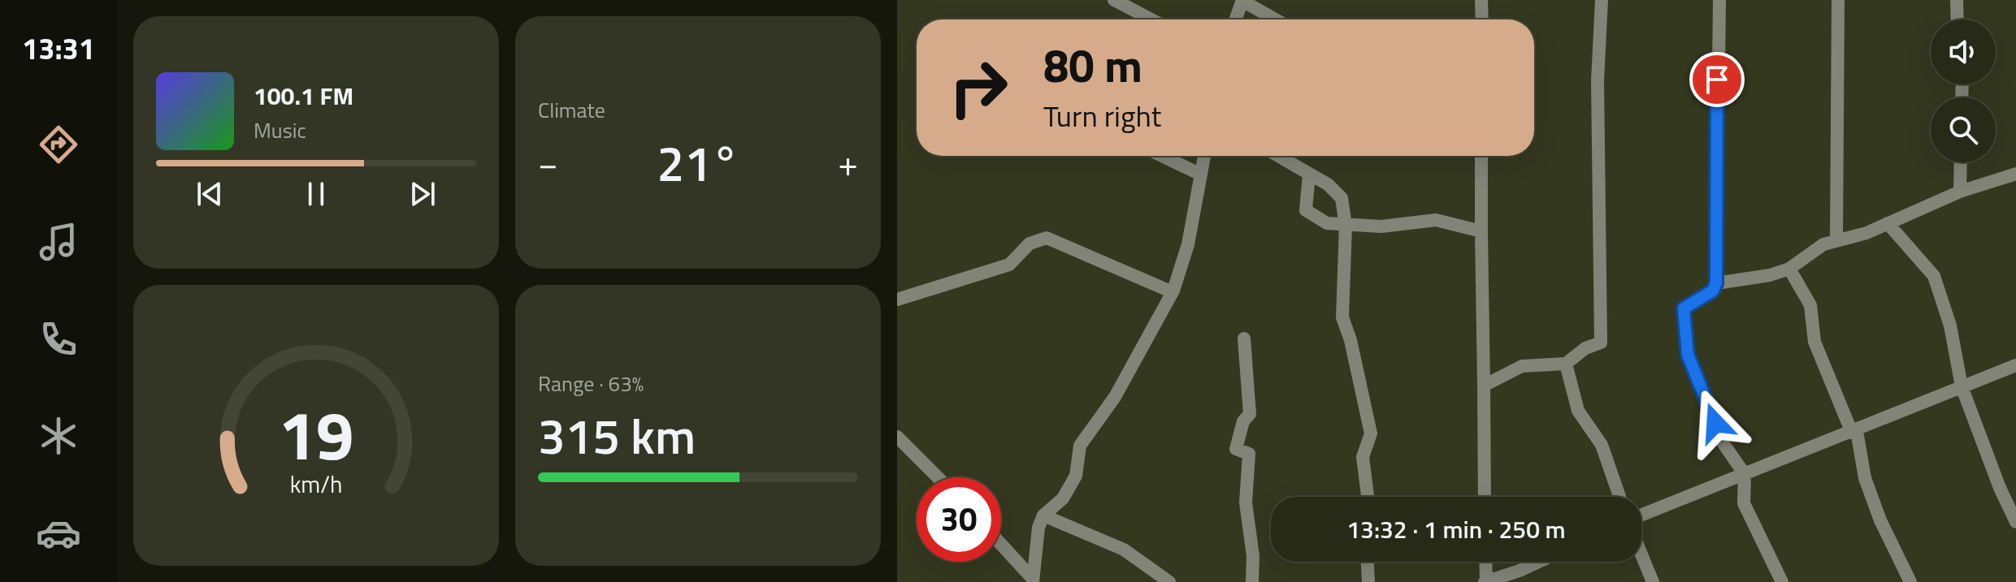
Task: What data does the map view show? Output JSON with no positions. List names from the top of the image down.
{
  "page": {
    "tabs": "13:31",
    "tile": [
      "Climate",
      ["Range · 63%", "315 km"]
    ],
    "turn": ["80 m", "Turn right"],
    "song": ["100.1 FM", "Music"],
    "heat": ["−", "21°", "+"],
    "limit": "30",
    "trip": "13:32 · 1 min · 250 m",
    "gauge": ["19", "km/h"]
  }
}
